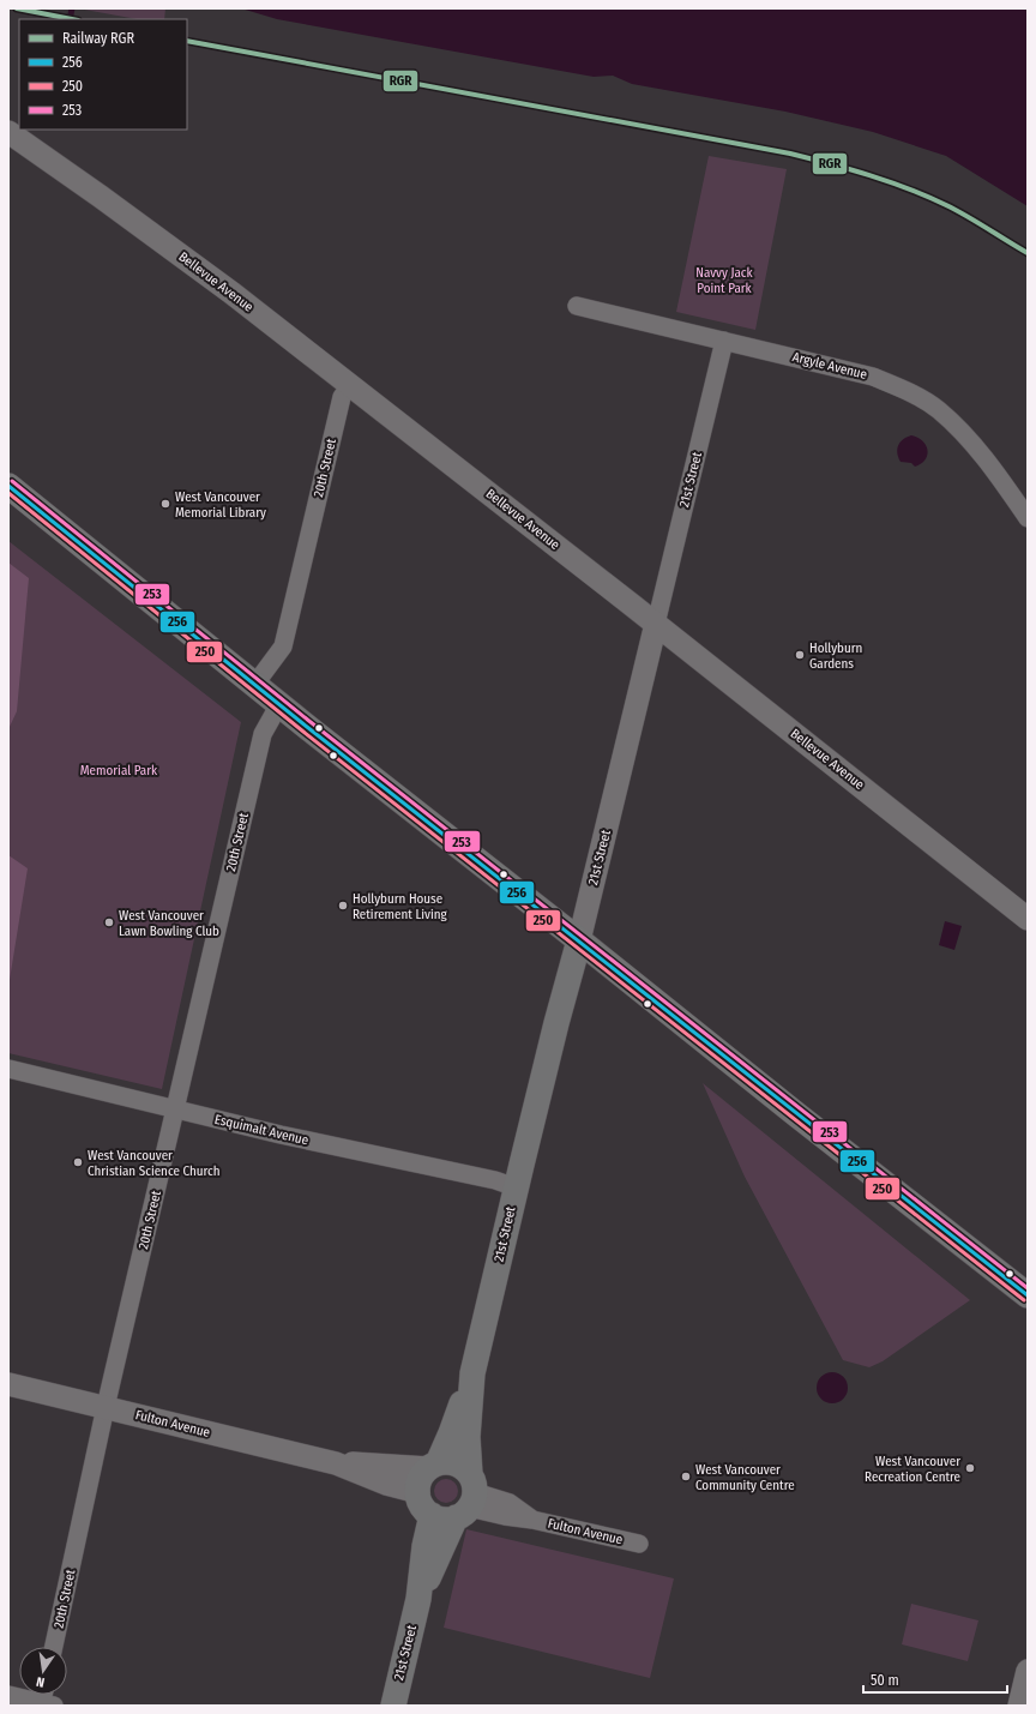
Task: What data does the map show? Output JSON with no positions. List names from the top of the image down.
{
  "streets": {
    "main road": ["21st Street"],
    "street": [
      "Bellevue Avenue",
      "Argyle Avenue",
      "20th Street",
      "Esquimalt Avenue",
      "Fulton Avenue"
    ]
  },
  "crossings": [
    ["Bellevue Avenue", "20th Street"],
    ["Bellevue Avenue", "21st Street"],
    ["Argyle Avenue", "21st Street"],
    ["20th Street", "Esquimalt Avenue"],
    ["20th Street", "Fulton Avenue"],
    ["21st Street", "Esquimalt Avenue"],
    ["21st Street", "Fulton Avenue"]
  ],
  "parks": ["Navvy Jack Point Park", "Memorial Park"],
  "places": [
    "West Vancouver Memorial Library",
    "Hollyburn Gardens",
    "Hollyburn House Retirement Living",
    "West Vancouver Lawn Bowling Club",
    "West Vancouver Christian Science Church",
    "West Vancouver Recreation Centre",
    "West Vancouver Community Centre"
  ],
  "lines": [
    "rail line RGR",
    "transit line 253",
    "transit line 256",
    "transit line 250"
  ],
  "legend": [
    "Railway RGR",
    "256",
    "250",
    "253"
  ],
  "scale_bar": "50 m",
  "north": "bottom"
}
